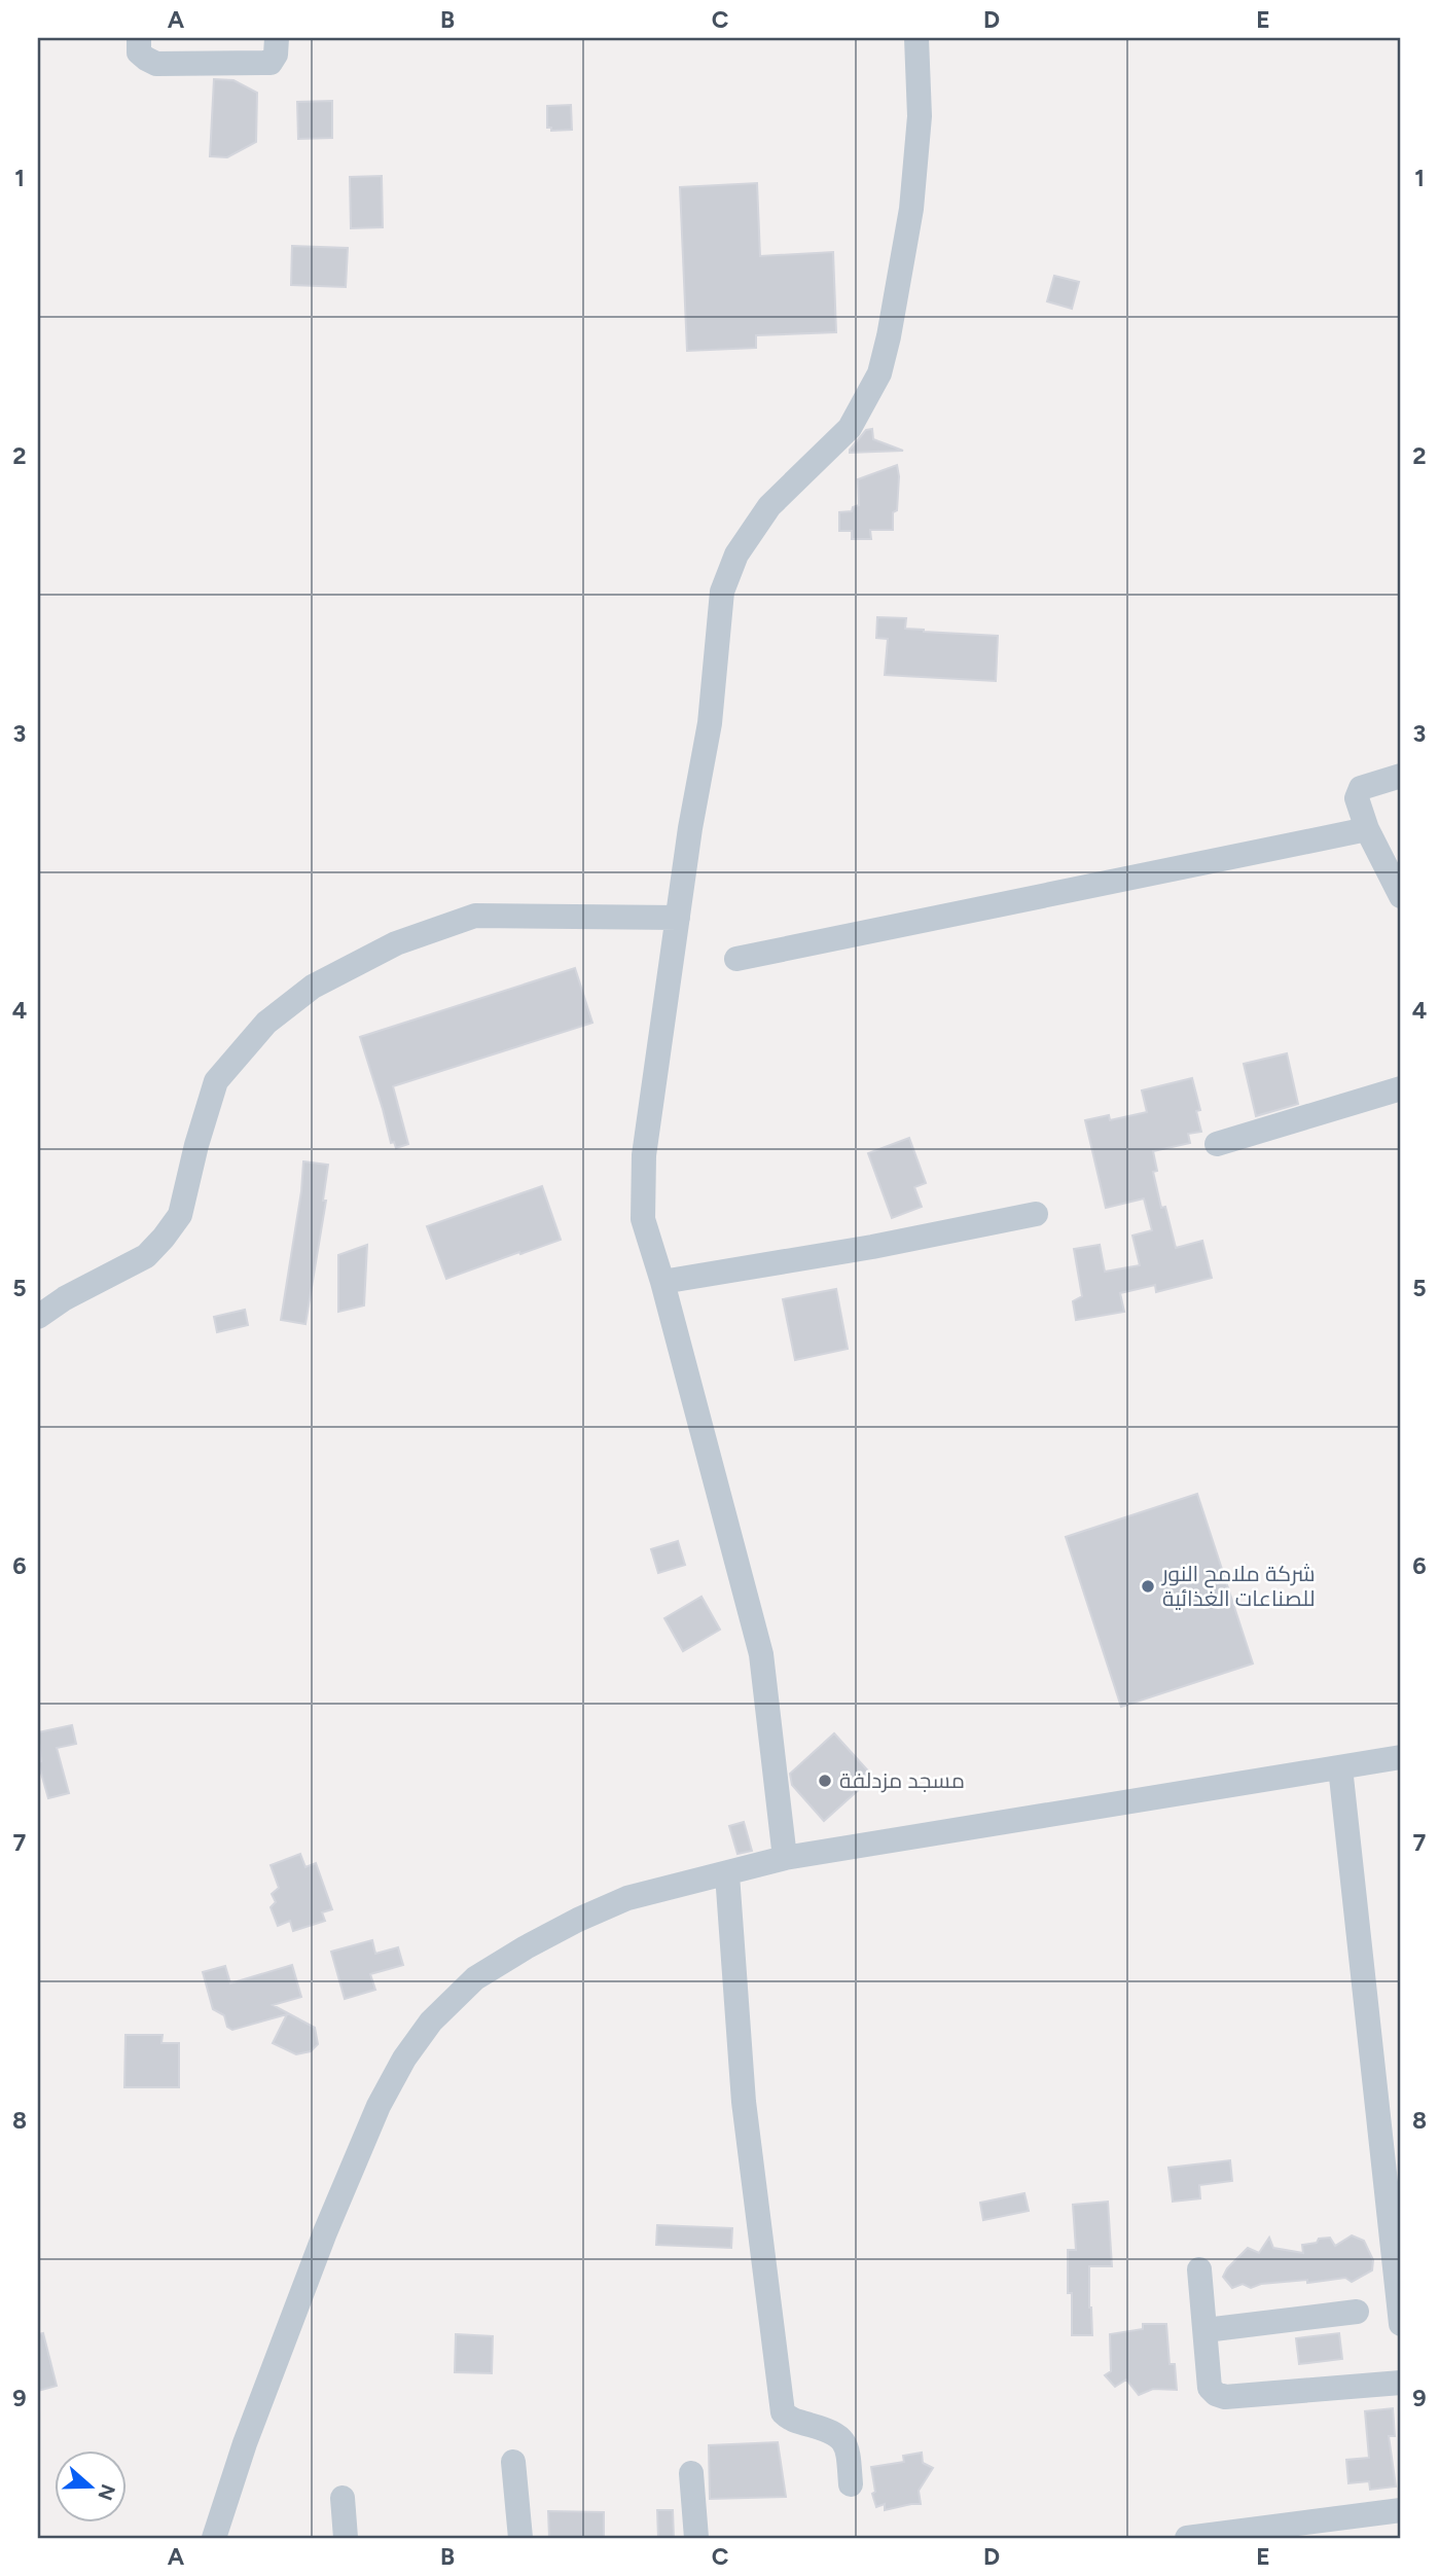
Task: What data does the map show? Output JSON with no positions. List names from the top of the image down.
{
  "places": ["شركة ملامح النور للصناعات الغذائية", "مسجد مزدلفة"],
  "north": "right",
  "grid": {
    "columns": [
      "A",
      "B",
      "C",
      "D",
      "E"
    ],
    "rows": [
      "1",
      "2",
      "3",
      "4",
      "5",
      "6",
      "7",
      "8",
      "9"
    ]
  }
}
